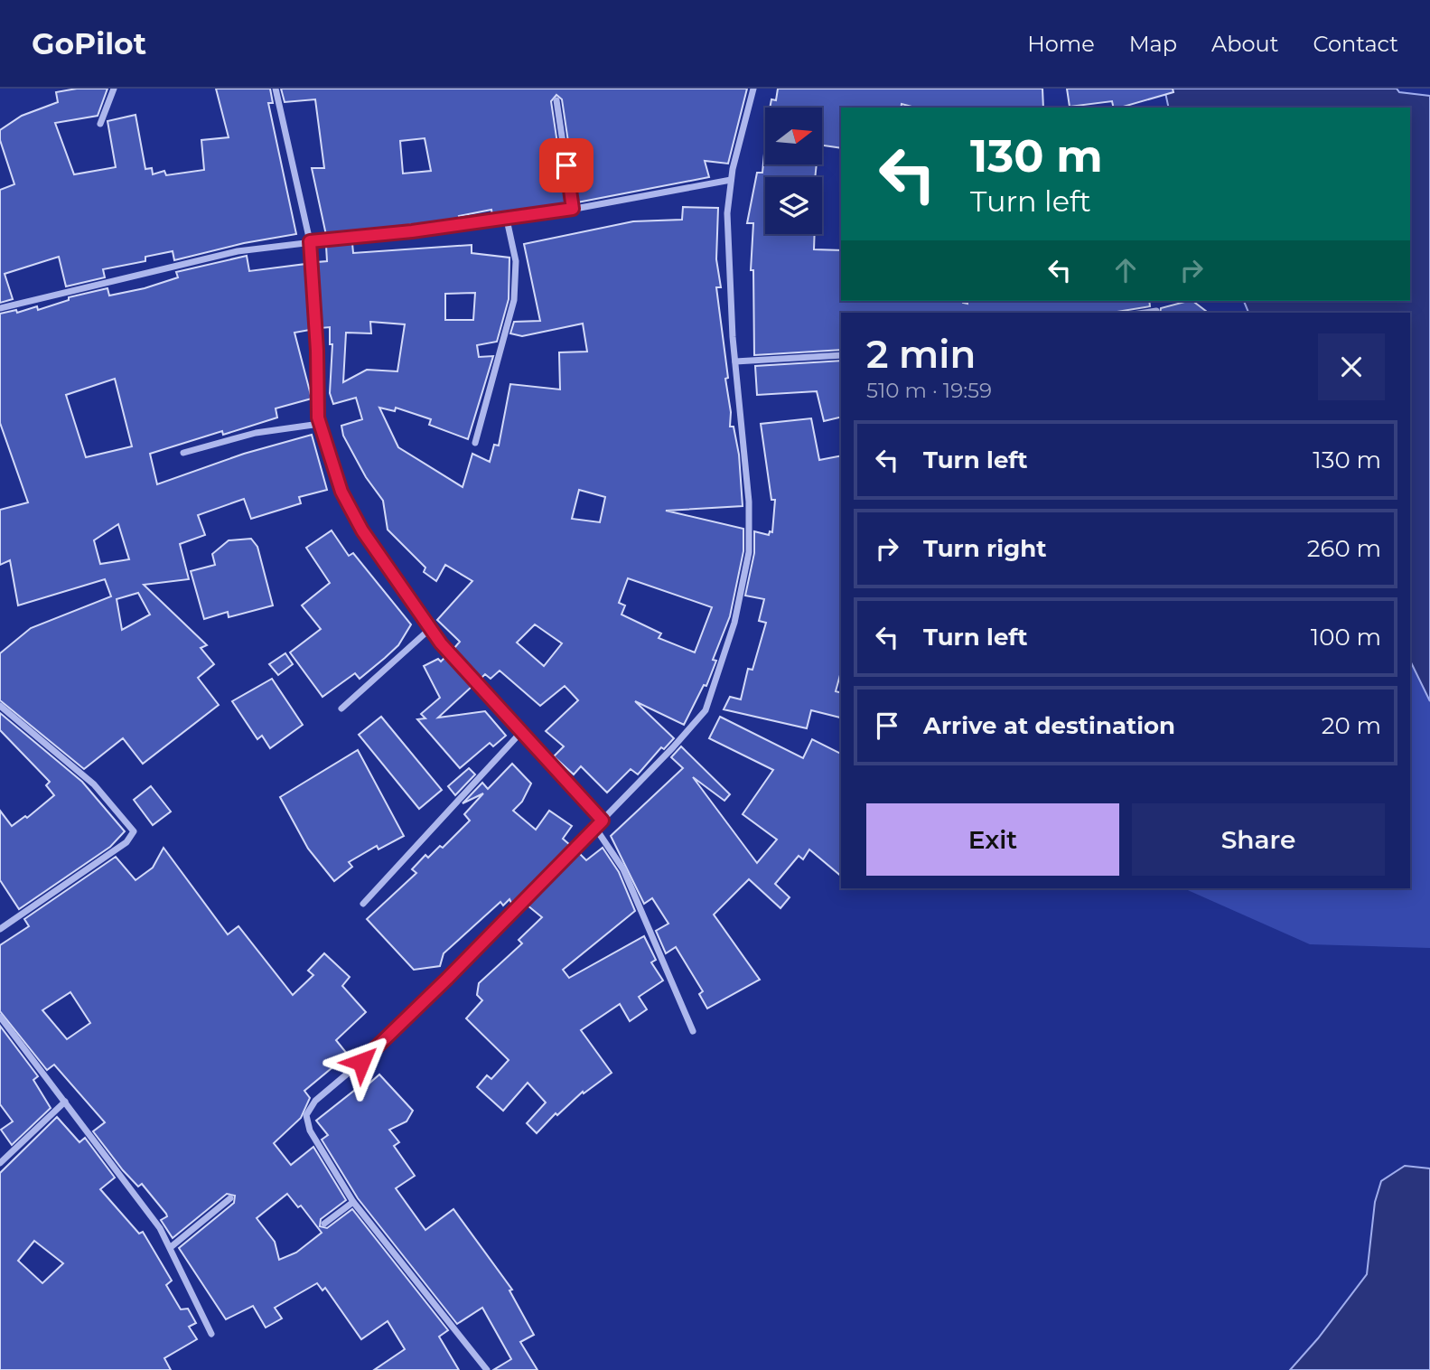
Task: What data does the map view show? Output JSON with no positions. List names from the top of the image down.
{
  "north": "right",
  "page": {
    "header": "GoPilot",
    "nav": [
      "Home",
      "Map",
      "About",
      "Contact"
    ],
    "turn": ["130 m", "Turn left"],
    "heading": ["2 min", "510 m · 19:59"],
    "list": [
      {
        "name": "Turn left",
        "value": "130 m"
      },
      {
        "name": "Turn right",
        "value": "260 m"
      },
      {
        "name": "Turn left",
        "value": "100 m"
      },
      {
        "name": "Arrive at destination",
        "value": "20 m"
      }
    ],
    "buttons": ["Exit", "Share"]
  }
}
